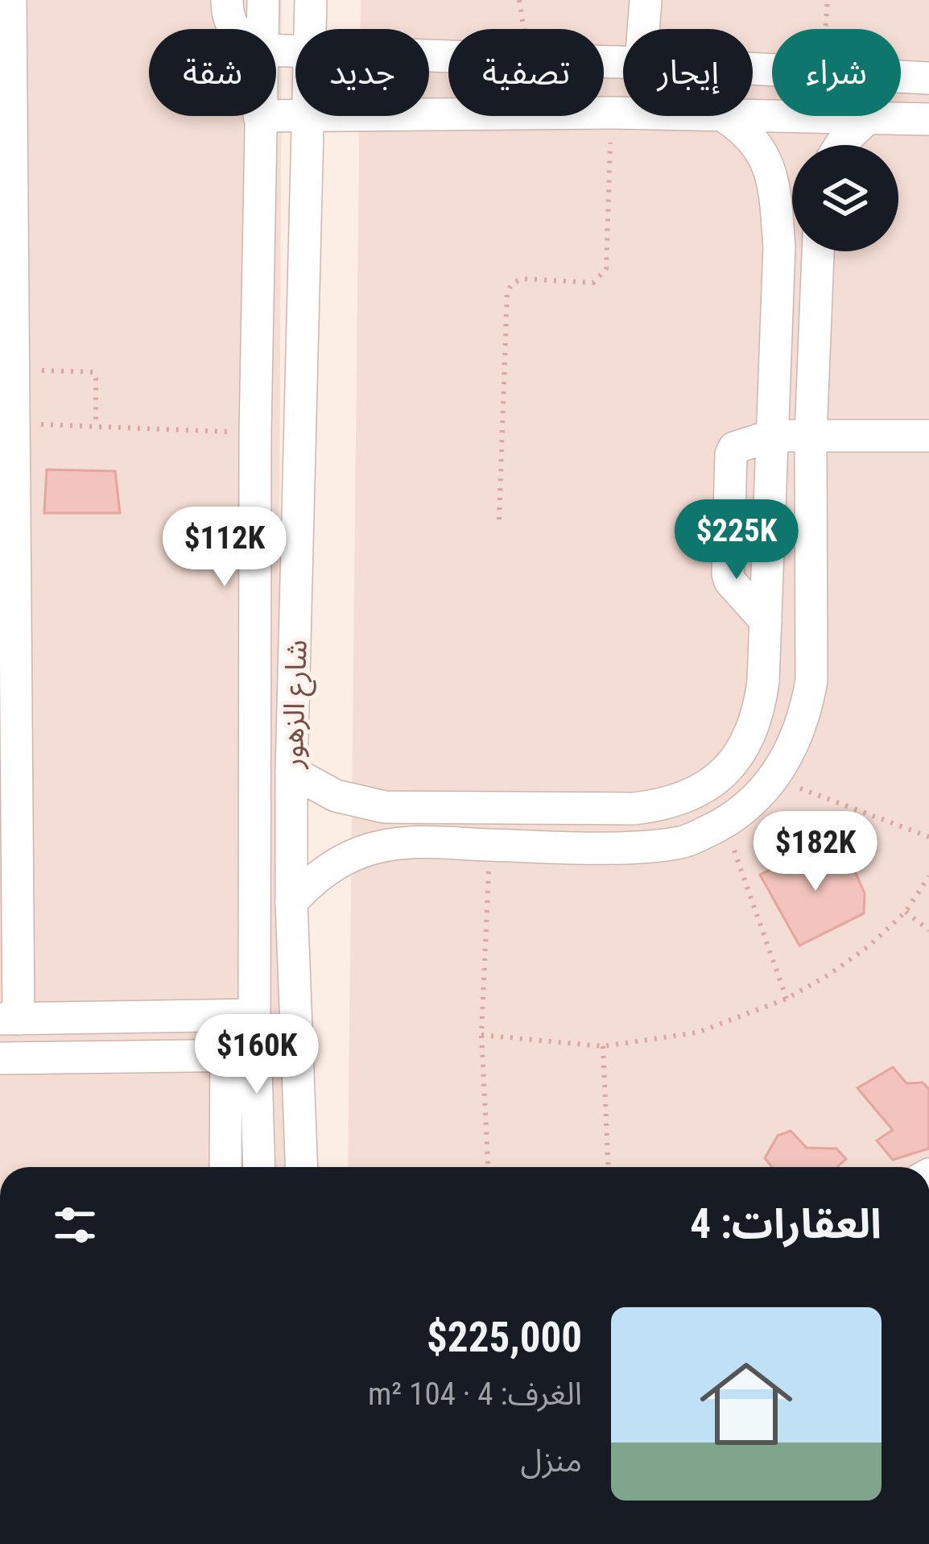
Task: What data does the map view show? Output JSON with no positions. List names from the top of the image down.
{
  "streets": {
    "street": ["شارع الزهور"]
  },
  "page": {
    "chip": [
      "شراء",
      "إيجار",
      "تصفية",
      "جديد",
      "شقة"
    ],
    "price": [
      "$225K",
      "$112K",
      "$182K",
      "$160K"
    ],
    "heading": "العقارات: 4",
    "list": [
      {
        "name": "$225,000",
        "note": "الغرف: 4 · 104 m² · منزل"
      }
    ]
  }
}
